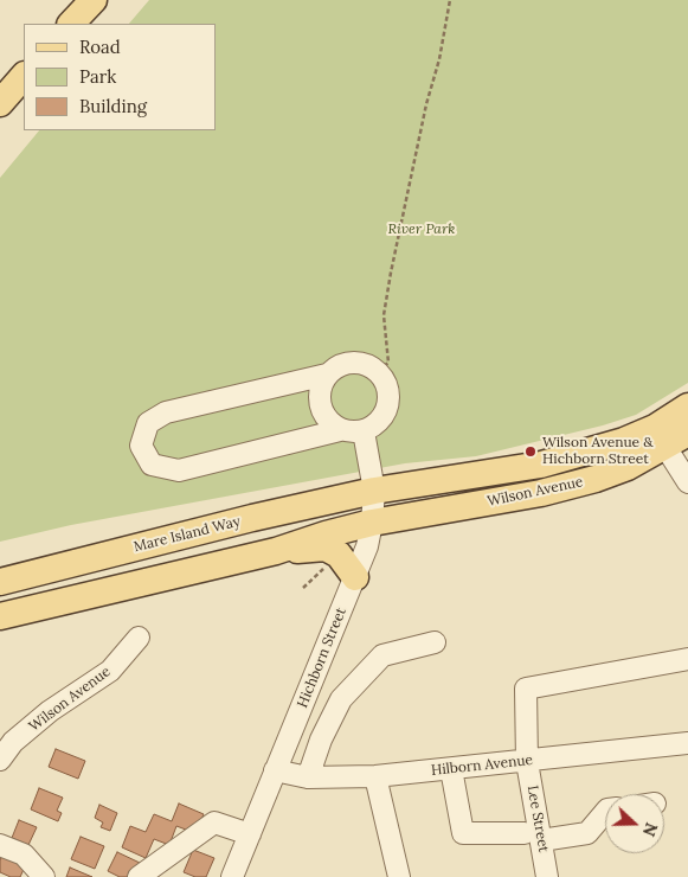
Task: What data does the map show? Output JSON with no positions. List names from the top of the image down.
{
  "streets": {
    "main road": ["Wilson Avenue", "Mare Island Way"],
    "street": ["Hichborn Street", "Hilborn Avenue", "Lee Street"]
  },
  "crossings": [
    ["Wilson Avenue", "Mare Island Way"],
    ["Wilson Avenue", "Hichborn Street"],
    ["Mare Island Way", "Hichborn Street"],
    ["Hichborn Street", "Hilborn Avenue"],
    ["Hilborn Avenue", "Lee Street"]
  ],
  "parks": ["River Park"],
  "places": ["Wilson Avenue & Hichborn Street"],
  "legend": ["Road", "Park", "Building"],
  "north": "right"
}
